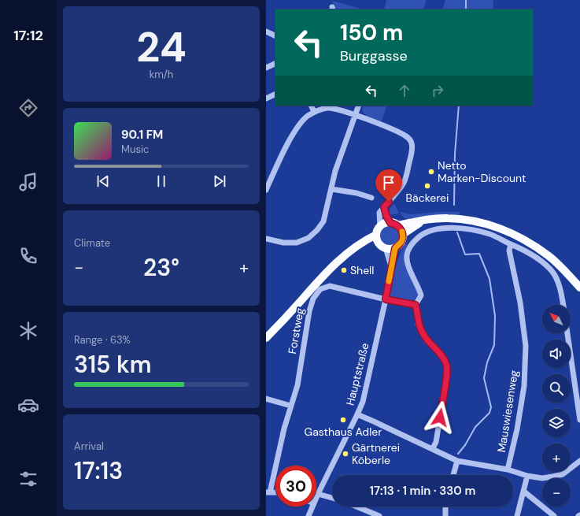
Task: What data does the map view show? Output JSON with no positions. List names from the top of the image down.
{
  "streets": {
    "street": ["Forstweg", "Hauptstraße", "Mauswiesenweg"]
  },
  "crossings": [
    ["Forstweg", "Hauptstraße"]
  ],
  "places": [
    "Netto Marken-Discount",
    "Bäckerei",
    "Shell",
    "Gasthaus Adler",
    "Gärtnerei Köberle"
  ],
  "north": "top left",
  "page": {
    "tabs": "17:12",
    "tile": [
      ["24", "km/h"],
      "Climate",
      ["Range · 63%", "315 km"],
      ["Arrival", "17:13"]
    ],
    "turn": ["150 m", "Burggasse"],
    "song": ["90.1 FM", "Music"],
    "heat": ["−", "23°", "+"],
    "map_buttons": ["+", "−"],
    "limit": "30",
    "trip": "17:13 · 1 min · 330 m"
  }
}
